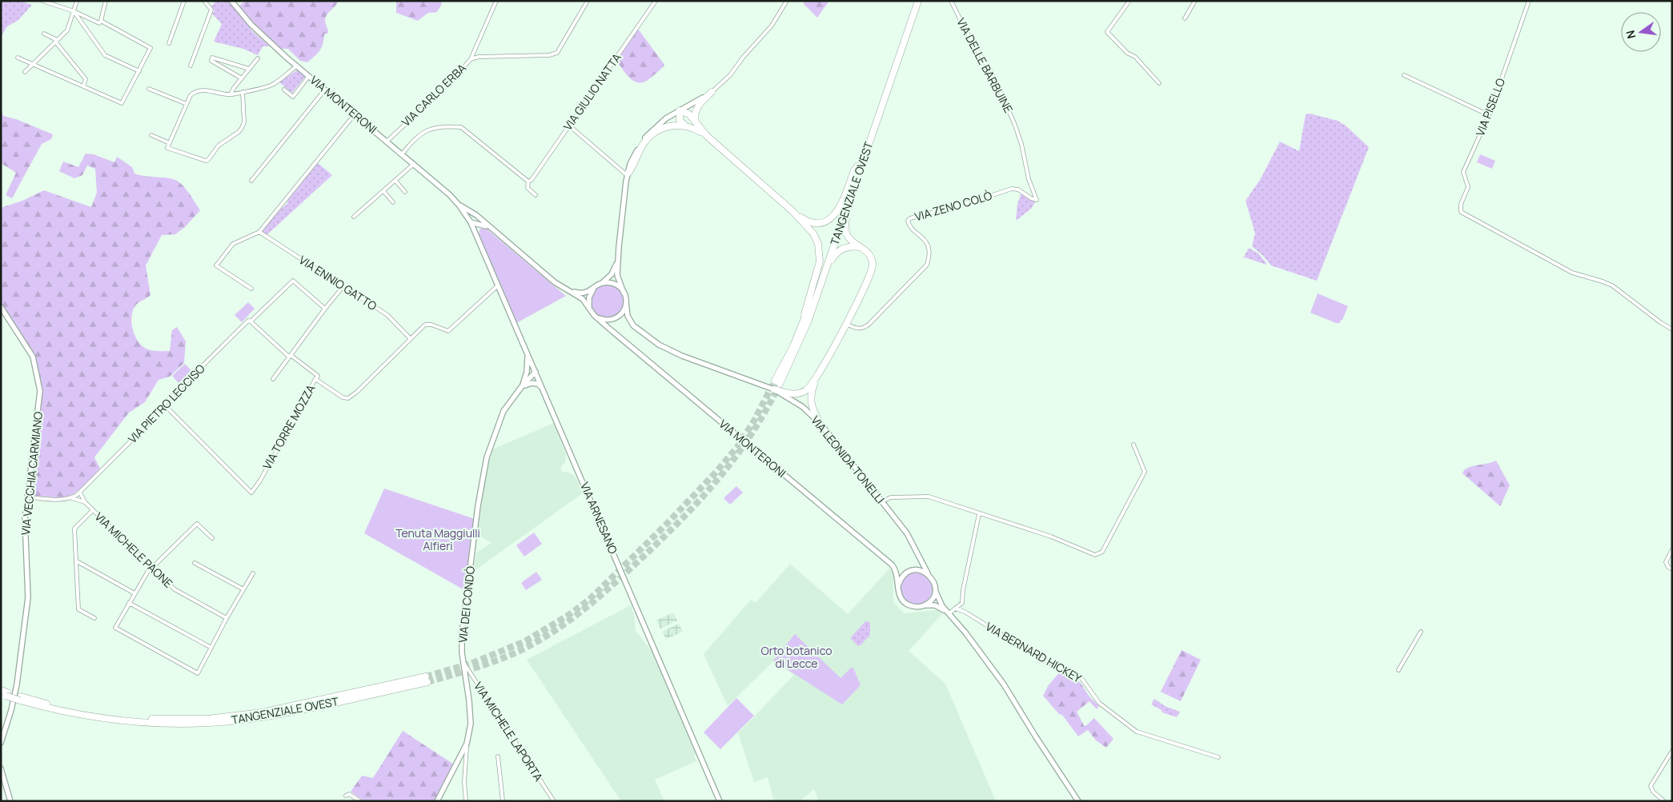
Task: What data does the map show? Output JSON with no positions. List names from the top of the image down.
{
  "streets": {
    "highway": ["TANGENZIALE OVEST"],
    "main road": [
      "VIA MONTERONI",
      "VIA LEONIDA TONELLI",
      "VIA VECCHIA CARMIANO",
      "VIA ARNESANO",
      "VIA DEI CONDÒ"
    ],
    "street": [
      "VIA DELLE BARBUINE",
      "VIA GIULIO NATTA",
      "VIA CARLO ERBA",
      "VIA PISELLO",
      "VIA ZENO COLÒ",
      "VIA ENNIO GATTO",
      "VIA PIETRO LECCISO",
      "VIA TORRE MOZZA",
      "VIA MICHELE PAONE",
      "VIA BERNARD HICKEY",
      "VIA MICHELE LAPORTA"
    ]
  },
  "crossings": [
    ["VIA DELLE BARBUINE", "VIA ZENO COLÒ"],
    ["VIA CARLO ERBA", "VIA MONTERONI"],
    ["VIA MONTERONI", "VIA LEONIDA TONELLI"],
    ["VIA MONTERONI", "VIA ARNESANO"],
    ["VIA ENNIO GATTO", "VIA TORRE MOZZA"],
    ["VIA PIETRO LECCISO", "VIA TORRE MOZZA"],
    ["VIA PIETRO LECCISO", "VIA VECCHIA CARMIANO"],
    ["VIA PIETRO LECCISO", "VIA MICHELE PAONE"],
    ["VIA TORRE MOZZA", "VIA ARNESANO"],
    ["VIA ARNESANO", "VIA DEI CONDÒ"],
    ["VIA DEI CONDÒ", "VIA MICHELE LAPORTA"]
  ],
  "parks": ["Tenuta Maggiulli Alfieri", "Orto botanico di Lecce"],
  "north": "left"
}
